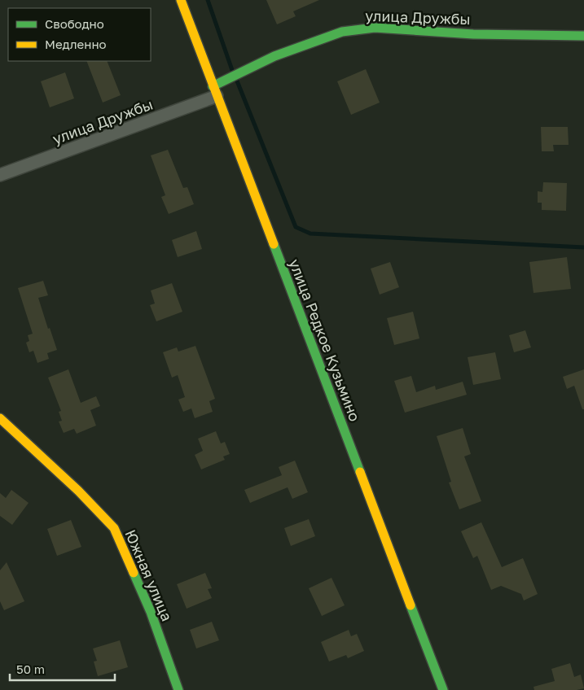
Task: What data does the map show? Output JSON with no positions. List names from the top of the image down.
{
  "streets": {
    "street": ["улица Дружбы", "улица Редкое Кузьмино", "Южная улица"]
  },
  "crossings": [
    ["улица Дружбы", "улица Редкое Кузьмино"]
  ],
  "legend": ["Свободно", "Медленно"],
  "scale_bar": "50 m"
}
